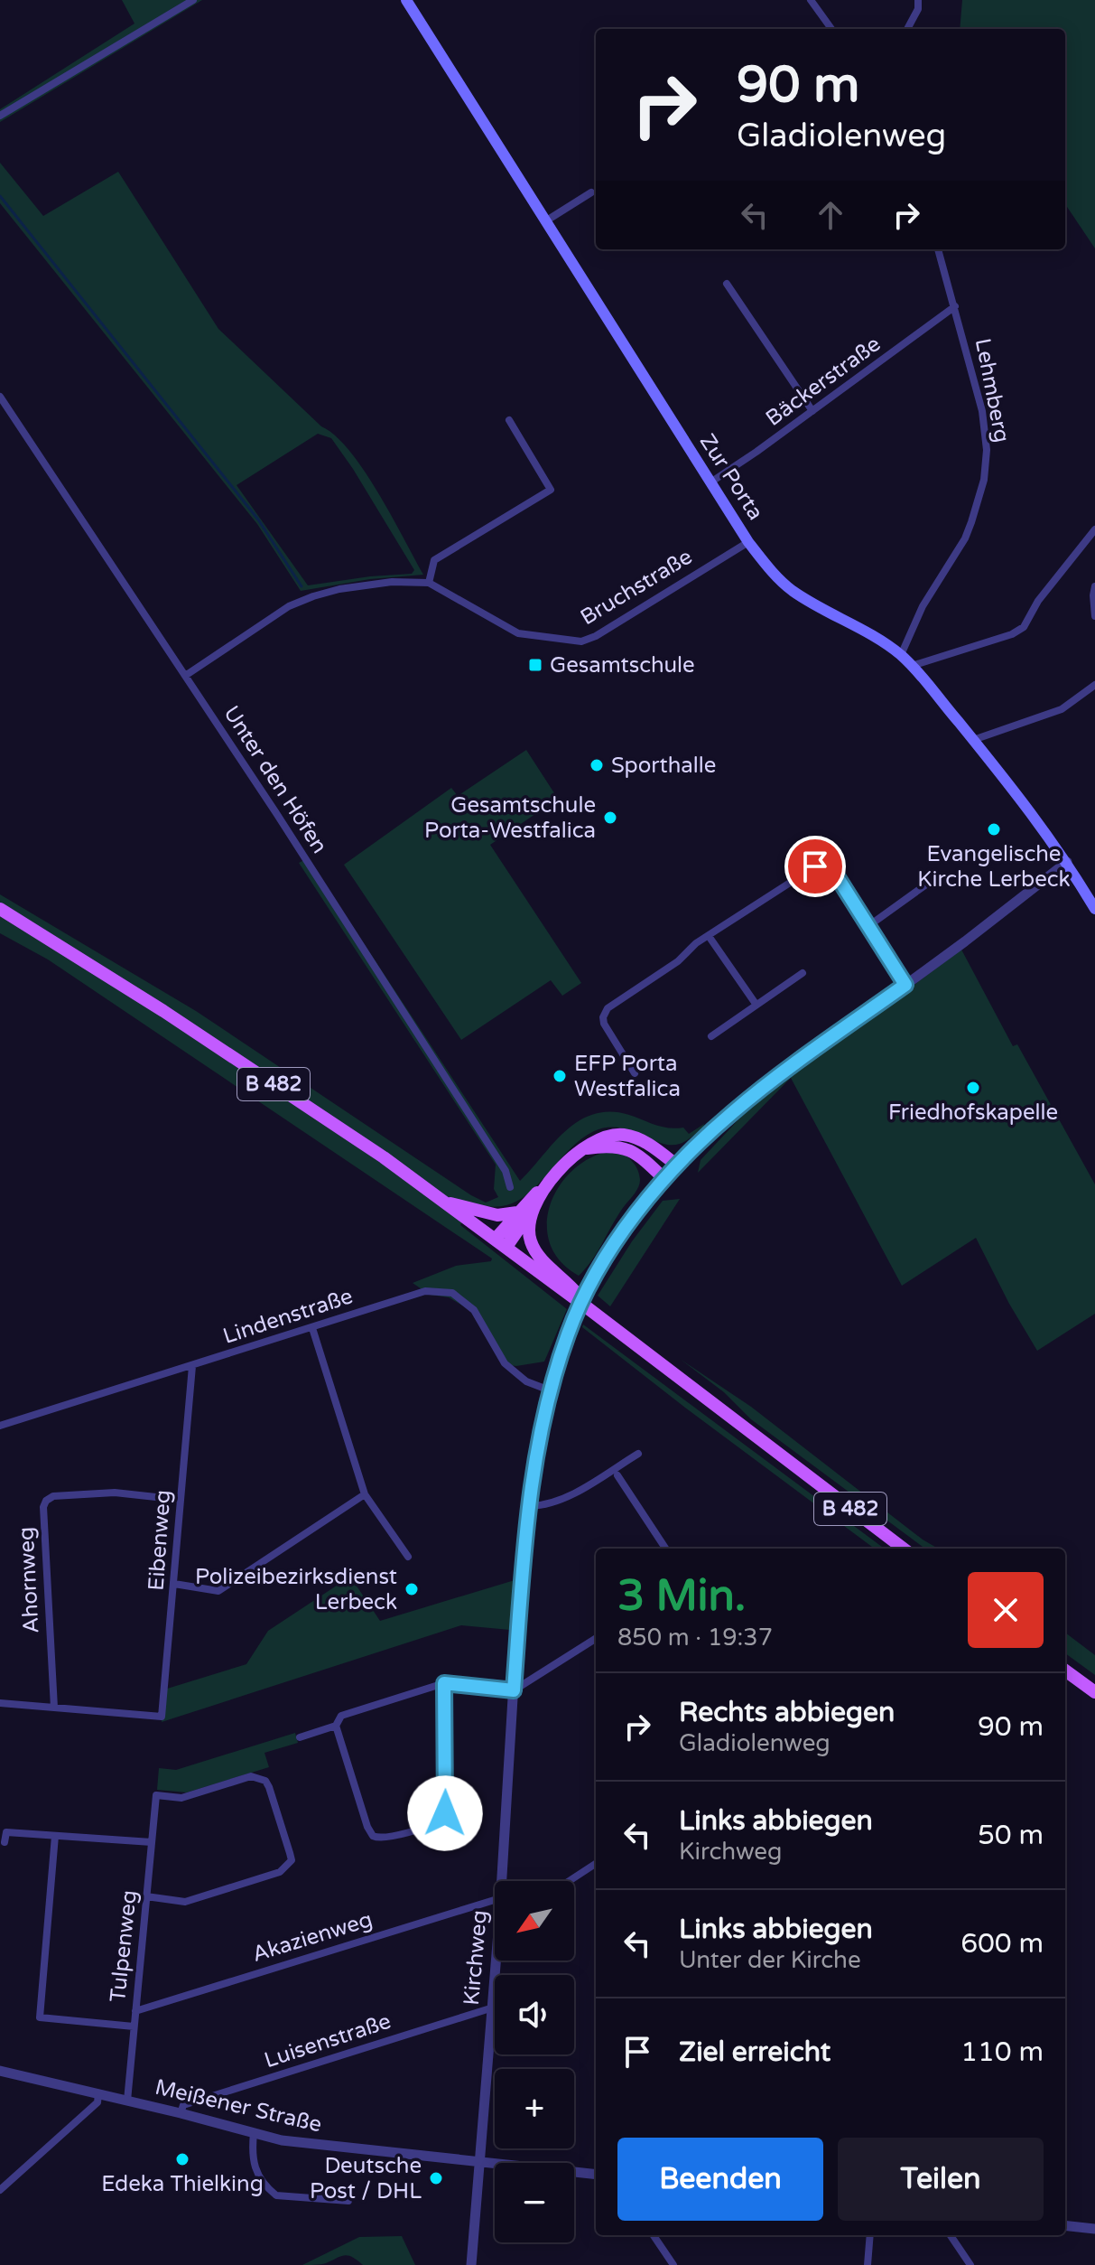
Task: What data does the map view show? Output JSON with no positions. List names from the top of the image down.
{
  "streets": {
    "main road": ["Zur Porta", "B 482"],
    "street": [
      "Bäckerstraße",
      "Lehmberg",
      "Bruchstraße",
      "Unter den Höfen",
      "Lindenstraße",
      "Eibenweg",
      "Ahornweg",
      "Akazienweg",
      "Tulpenweg",
      "Kirchweg",
      "Luisenstraße",
      "Meißener Straße"
    ]
  },
  "crossings": [
    ["Bäckerstraße", "Lehmberg"],
    ["Bäckerstraße", "Zur Porta"],
    ["Lehmberg", "Zur Porta"],
    ["Zur Porta", "Bruchstraße"],
    ["Zur Porta", "Kirchweg"],
    ["Bruchstraße", "Unter den Höfen"],
    ["Lindenstraße", "Eibenweg"],
    ["Lindenstraße", "Kirchweg"],
    ["Eibenweg", "Ahornweg"],
    ["Akazienweg", "Tulpenweg"],
    ["Tulpenweg", "Meißener Straße"],
    ["Kirchweg", "Luisenstraße"],
    ["Kirchweg", "Meißener Straße"],
    ["Luisenstraße", "Meißener Straße"]
  ],
  "places": {
    "transit": ["Gesamtschule"],
    "other": [
      "Sporthalle",
      "Gesamtschule Porta-Westfalica",
      "Evangelische Kirche Lerbeck",
      "EFP Porta Westfalica",
      "Friedhofskapelle",
      "Polizeibezirksdienst Lerbeck",
      "Edeka Thielking",
      "Deutsche Post / DHL"
    ]
  },
  "north": "bottom left",
  "page": {
    "turn": ["90 m", "Gladiolenweg"],
    "heading": ["3 Min.", "850 m · 19:37"],
    "list": [
      {
        "name": "Rechts abbiegen",
        "note": "Gladiolenweg",
        "value": "90 m"
      },
      {
        "name": "Links abbiegen",
        "note": "Kirchweg",
        "value": "50 m"
      },
      {
        "name": "Links abbiegen",
        "note": "Unter der Kirche",
        "value": "600 m"
      },
      {
        "name": "Ziel erreicht",
        "value": "110 m"
      }
    ],
    "map_buttons": ["+", "−"],
    "buttons": ["Beenden", "Teilen"]
  }
}
